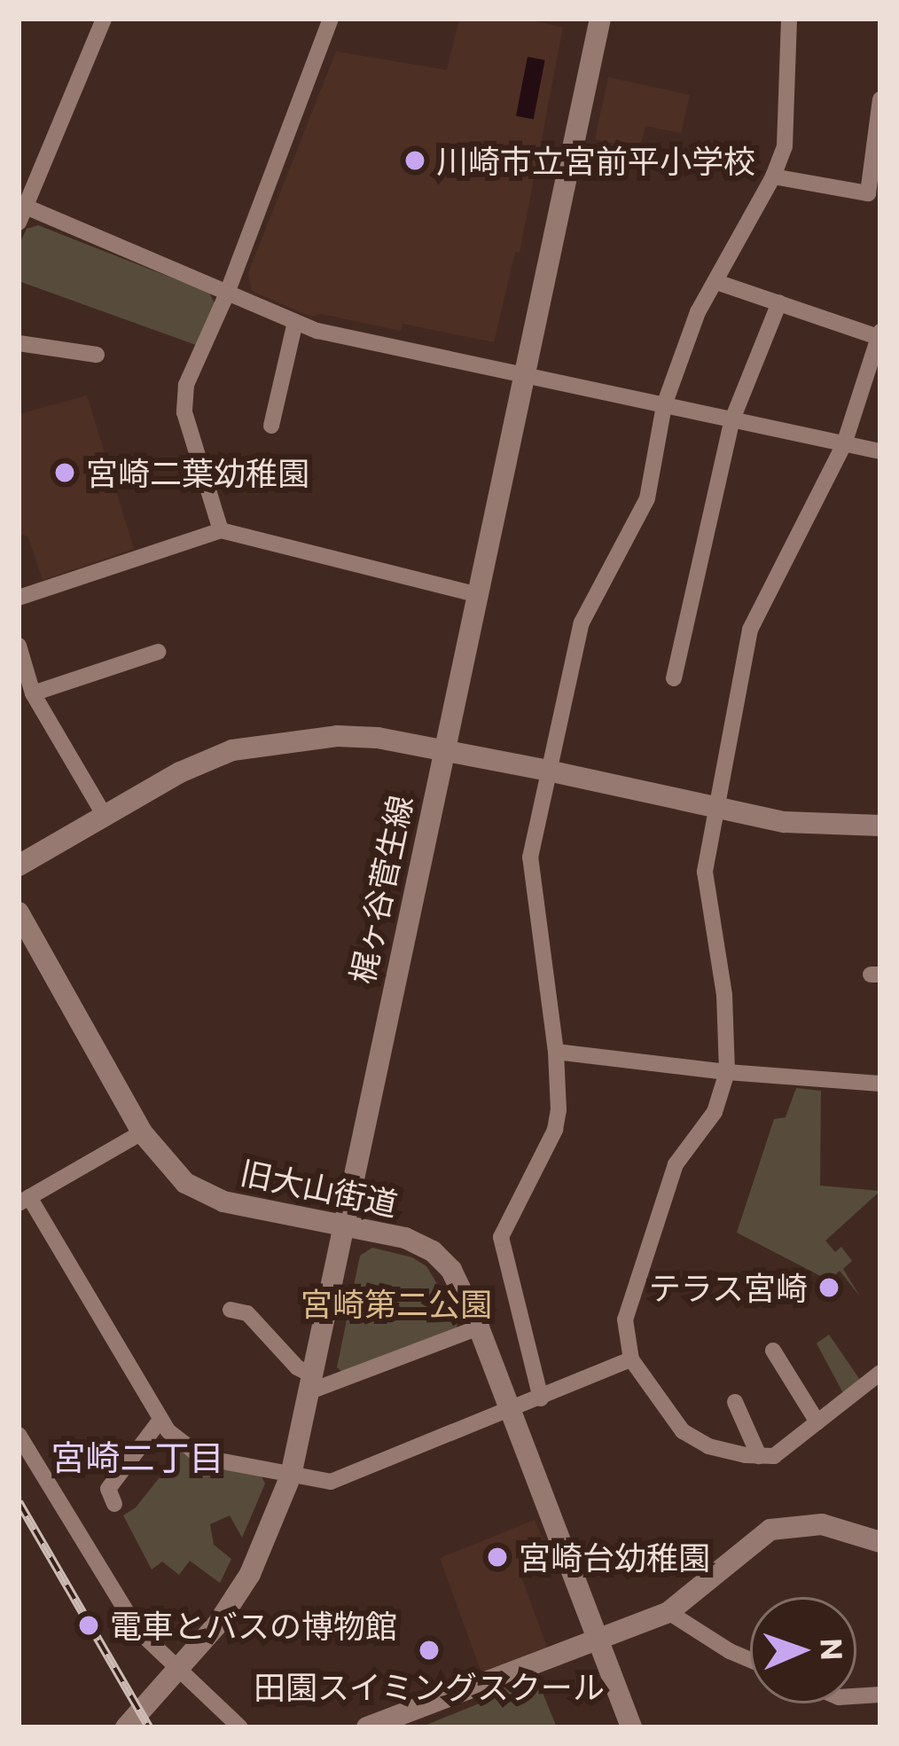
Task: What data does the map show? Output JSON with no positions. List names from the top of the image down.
{
  "streets": {
    "street": ["梶ヶ谷菅生線", "旧大山街道"]
  },
  "crossings": [
    ["梶ヶ谷菅生線", "旧大山街道"]
  ],
  "districts": ["宮崎二丁目"],
  "parks": ["宮崎第二公園"],
  "places": [
    "川崎市立宮前平小学校",
    "宮崎二葉幼稚園",
    "テラス宮崎",
    "宮崎台幼稚園",
    "電車とバスの博物館",
    "田園スイミングスクール"
  ],
  "north": "right"
}
